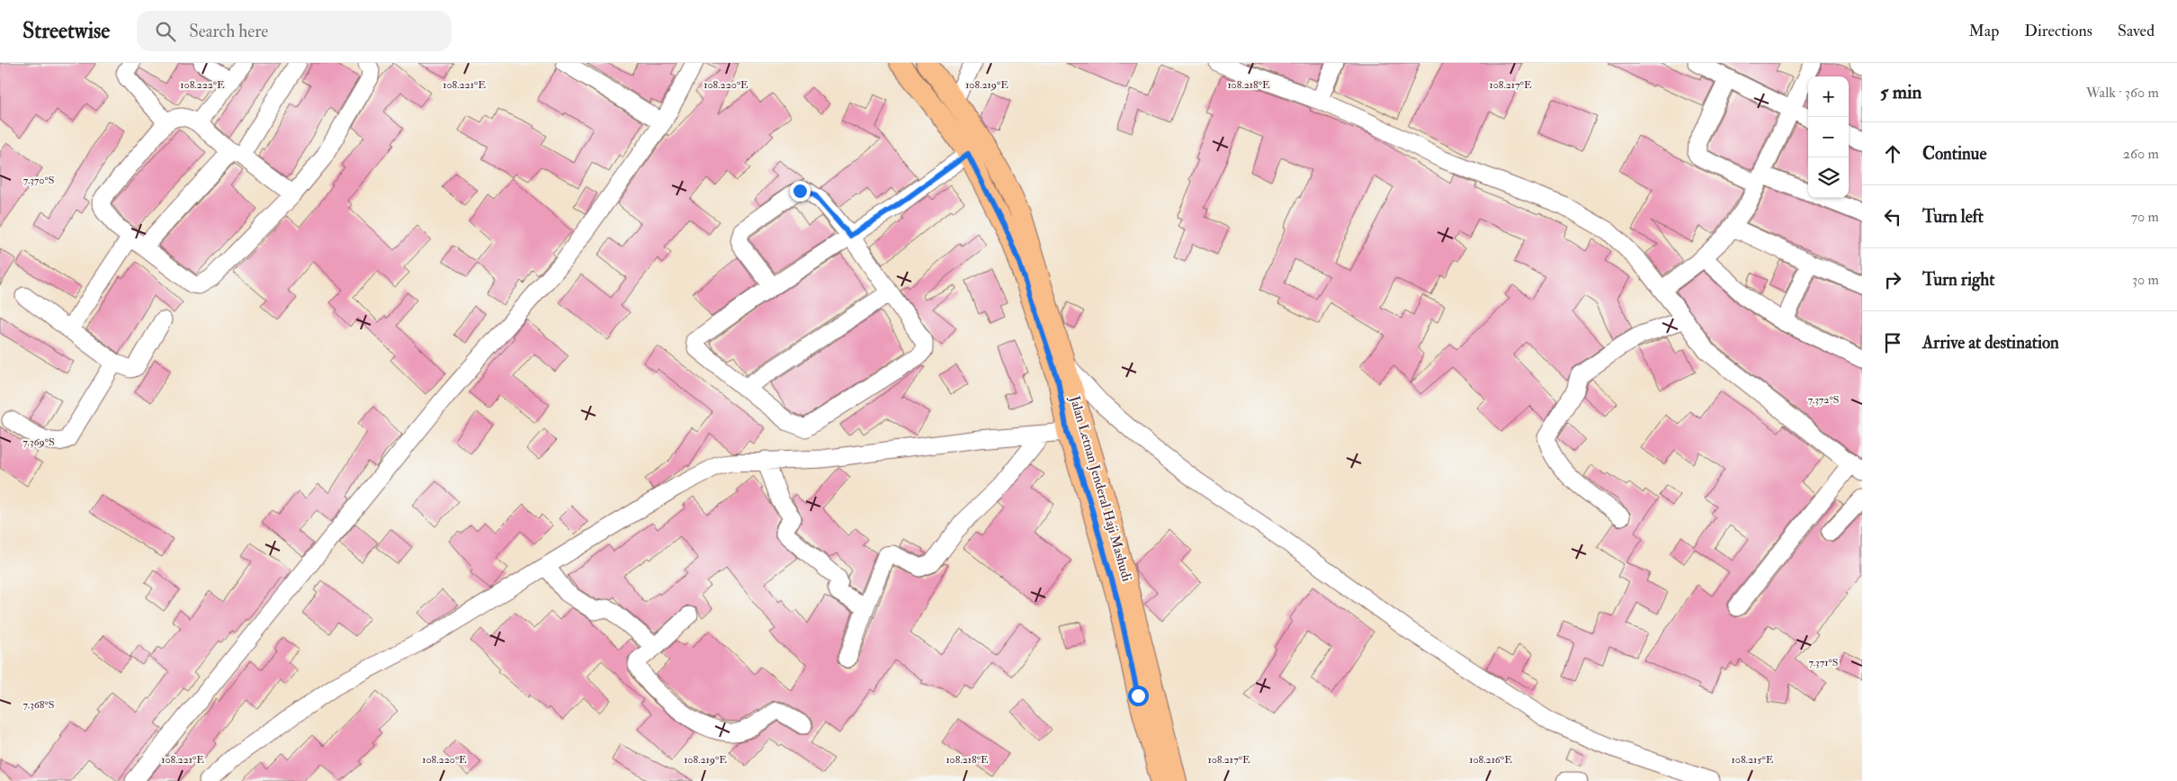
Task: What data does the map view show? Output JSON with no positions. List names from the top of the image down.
{
  "streets": {
    "main road": ["Jalan Letnan Jenderal Haji Mashudi"]
  },
  "page": {
    "header": "Streetwise",
    "search": "Search here",
    "nav": ["Map", "Directions", "Saved"],
    "heading": ["5 min", "Walk · 360 m"],
    "map_buttons": ["+", "−"],
    "list": [
      ["Continue", "260 m"],
      ["Turn left", "70 m"],
      ["Turn right", "30 m"],
      "Arrive at destination"
    ]
  },
  "coordinates": [
    "108.221°E",
    "108.220°E",
    "108.219°E",
    "108.218°E",
    "108.217°E",
    "108.222°E",
    "7.370°S",
    "7.372°S",
    "7.369°S",
    "7.371°S",
    "7.368°S",
    "108.216°E",
    "108.215°E"
  ]
}
